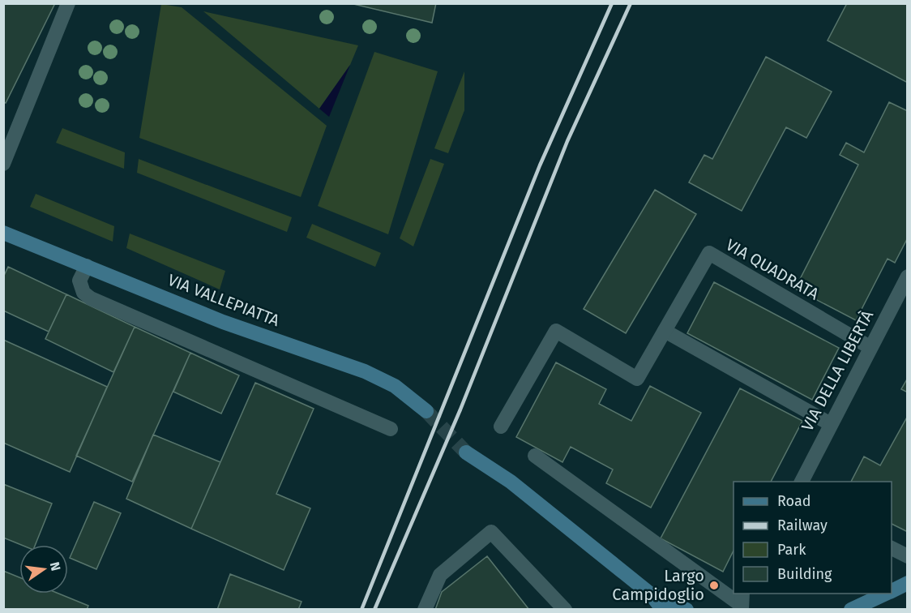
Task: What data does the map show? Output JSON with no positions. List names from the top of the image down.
{
  "streets": {
    "street": ["VIA QUADRATA", "VIA VALLEPIATTA", "VIA DELLA LIBERTÀ"]
  },
  "crossings": [
    ["VIA QUADRATA", "VIA DELLA LIBERTÀ"]
  ],
  "places": ["Largo Campidoglio"],
  "legend": [
    "Road",
    "Railway",
    "Park",
    "Building"
  ],
  "north": "right"
}
